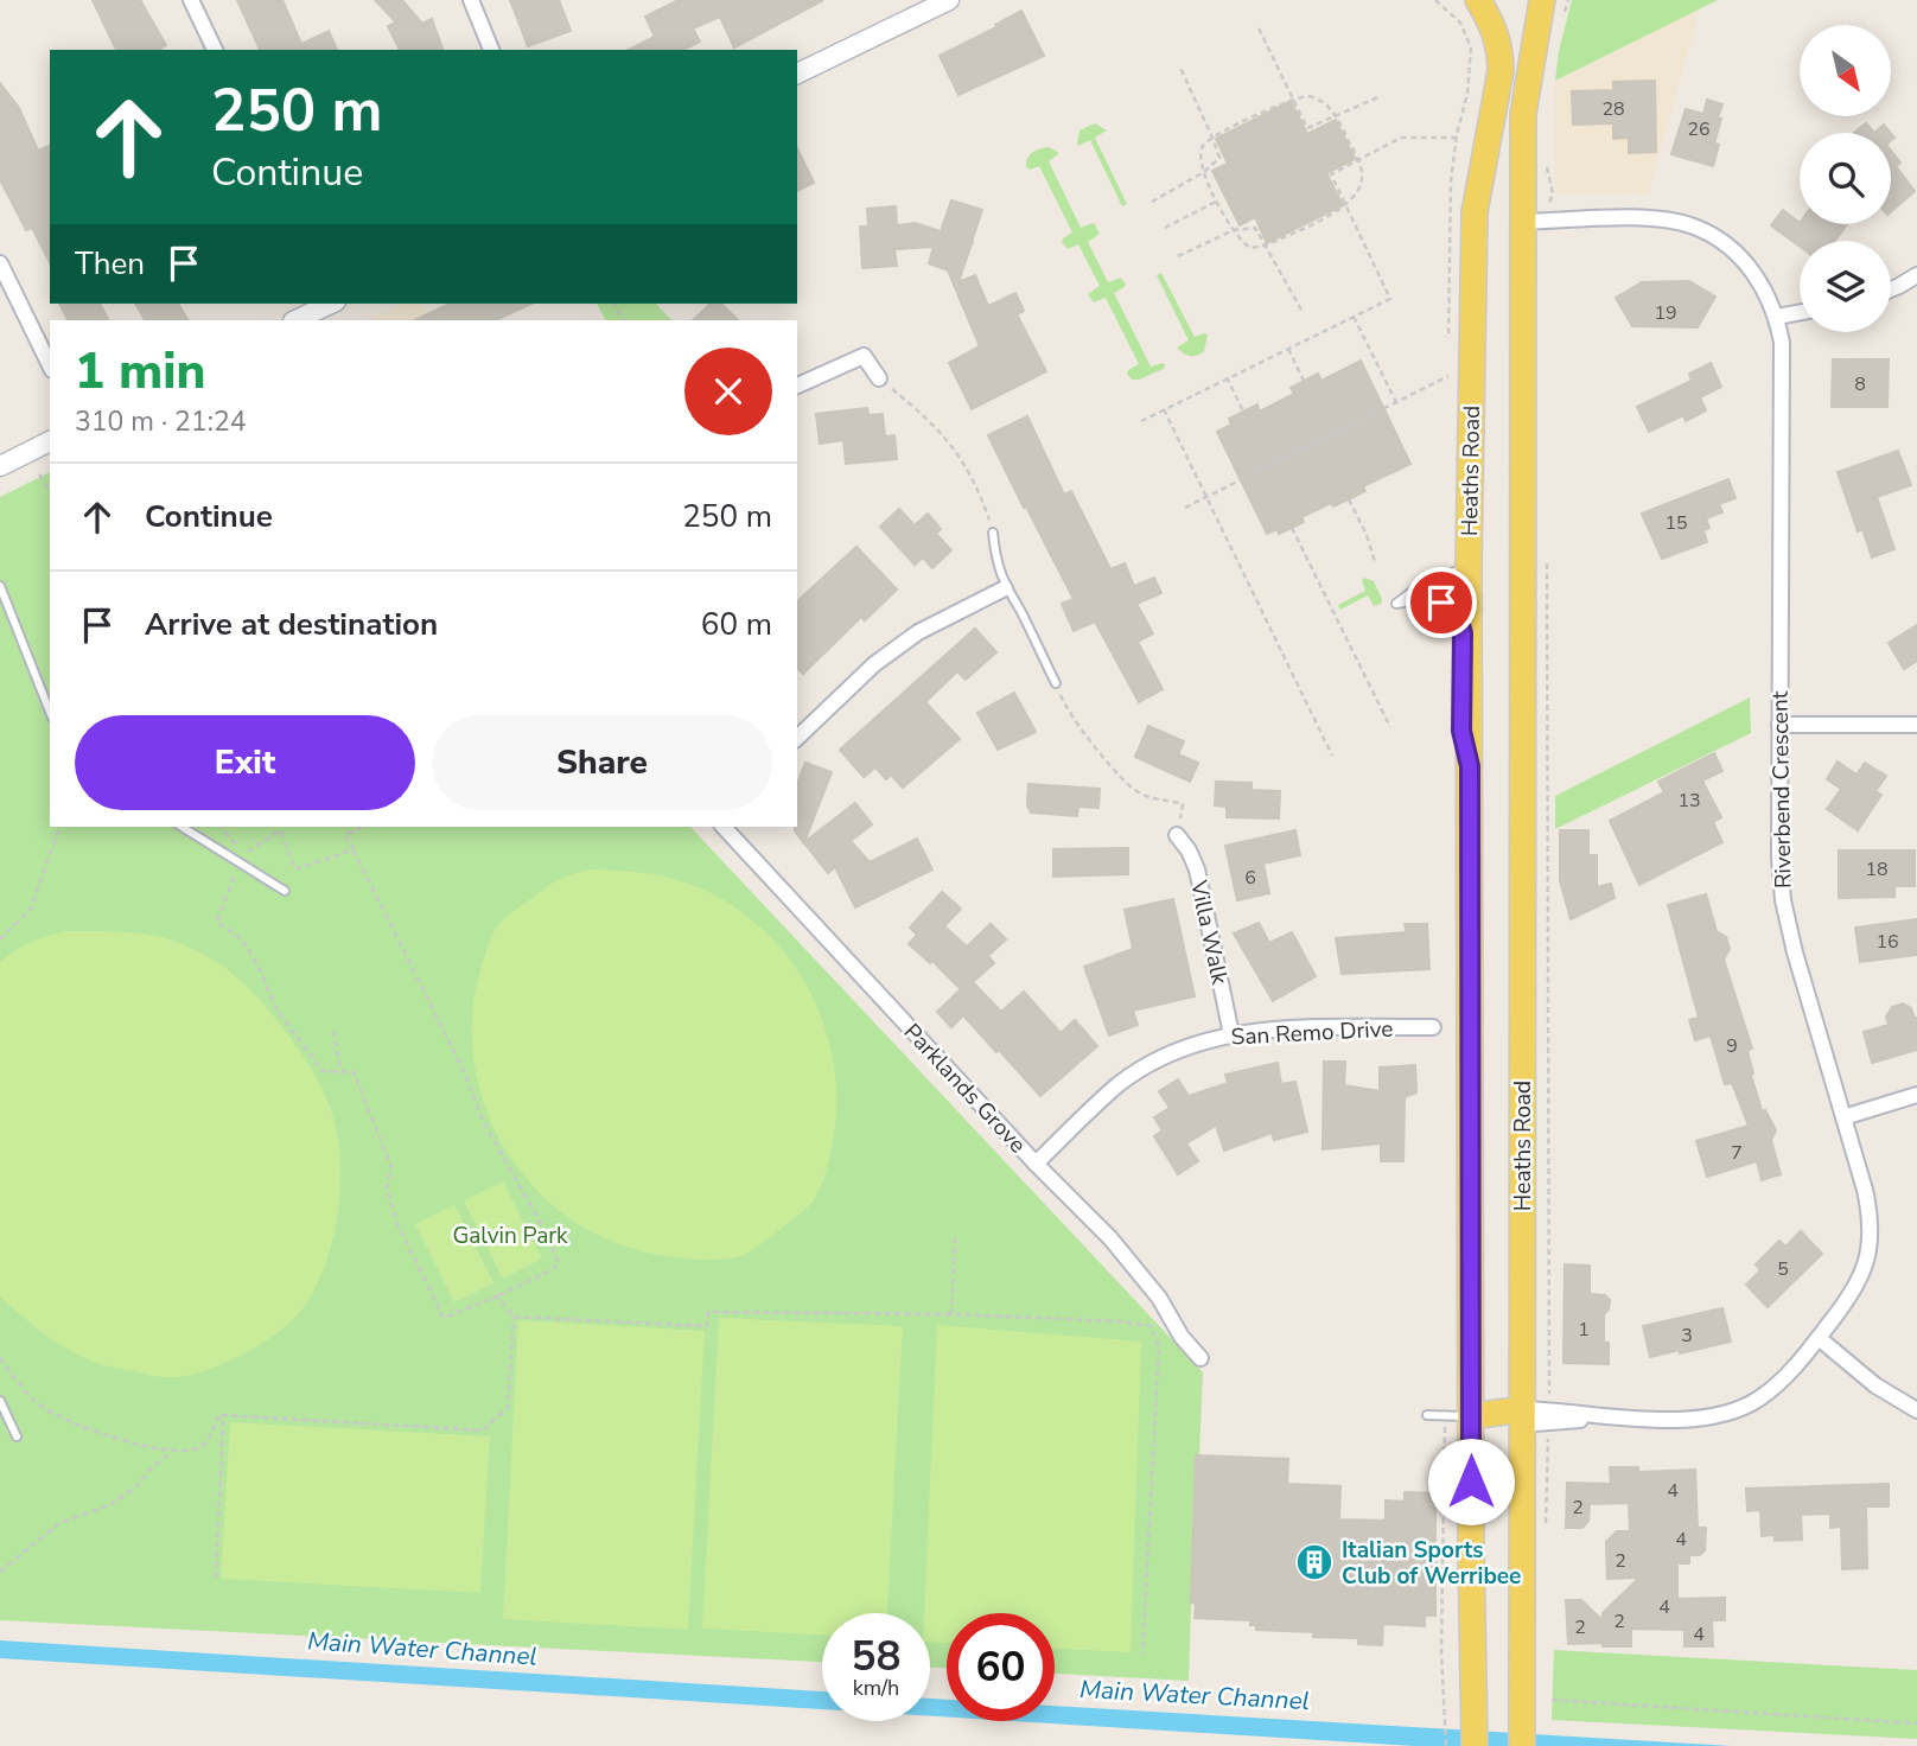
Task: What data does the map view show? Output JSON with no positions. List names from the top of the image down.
{
  "streets": {
    "main road": ["Heaths Road"],
    "street": [
      "Riverbend Crescent",
      "Villa Walk",
      "San Remo Drive",
      "Parklands Grove"
    ]
  },
  "crossings": [
    ["Heaths Road", "Riverbend Crescent"],
    ["Villa Walk", "San Remo Drive"],
    ["San Remo Drive", "Parklands Grove"]
  ],
  "water": ["Main Water Channel"],
  "parks": ["Galvin Park"],
  "places": {
    "building": ["Italian Sports Club of Werribee"]
  },
  "house_numbers": [
    "28",
    "26",
    "19",
    "8",
    "15",
    "13",
    "18",
    "6",
    "16",
    "9",
    "7",
    "5",
    "1",
    "3",
    "4",
    "2",
    "4",
    "2",
    "4",
    "2",
    "2",
    "4"
  ],
  "north": "bottom right",
  "page": {
    "turn": ["250 m", "Continue"],
    "then": "Then",
    "heading": ["1 min", "310 m · 21:24"],
    "list": [
      {
        "name": "Continue",
        "value": "250 m"
      },
      {
        "name": "Arrive at destination",
        "value": "60 m"
      }
    ],
    "buttons": ["Exit", "Share"],
    "speed": "58 km/h",
    "limit": "60"
  }
}
